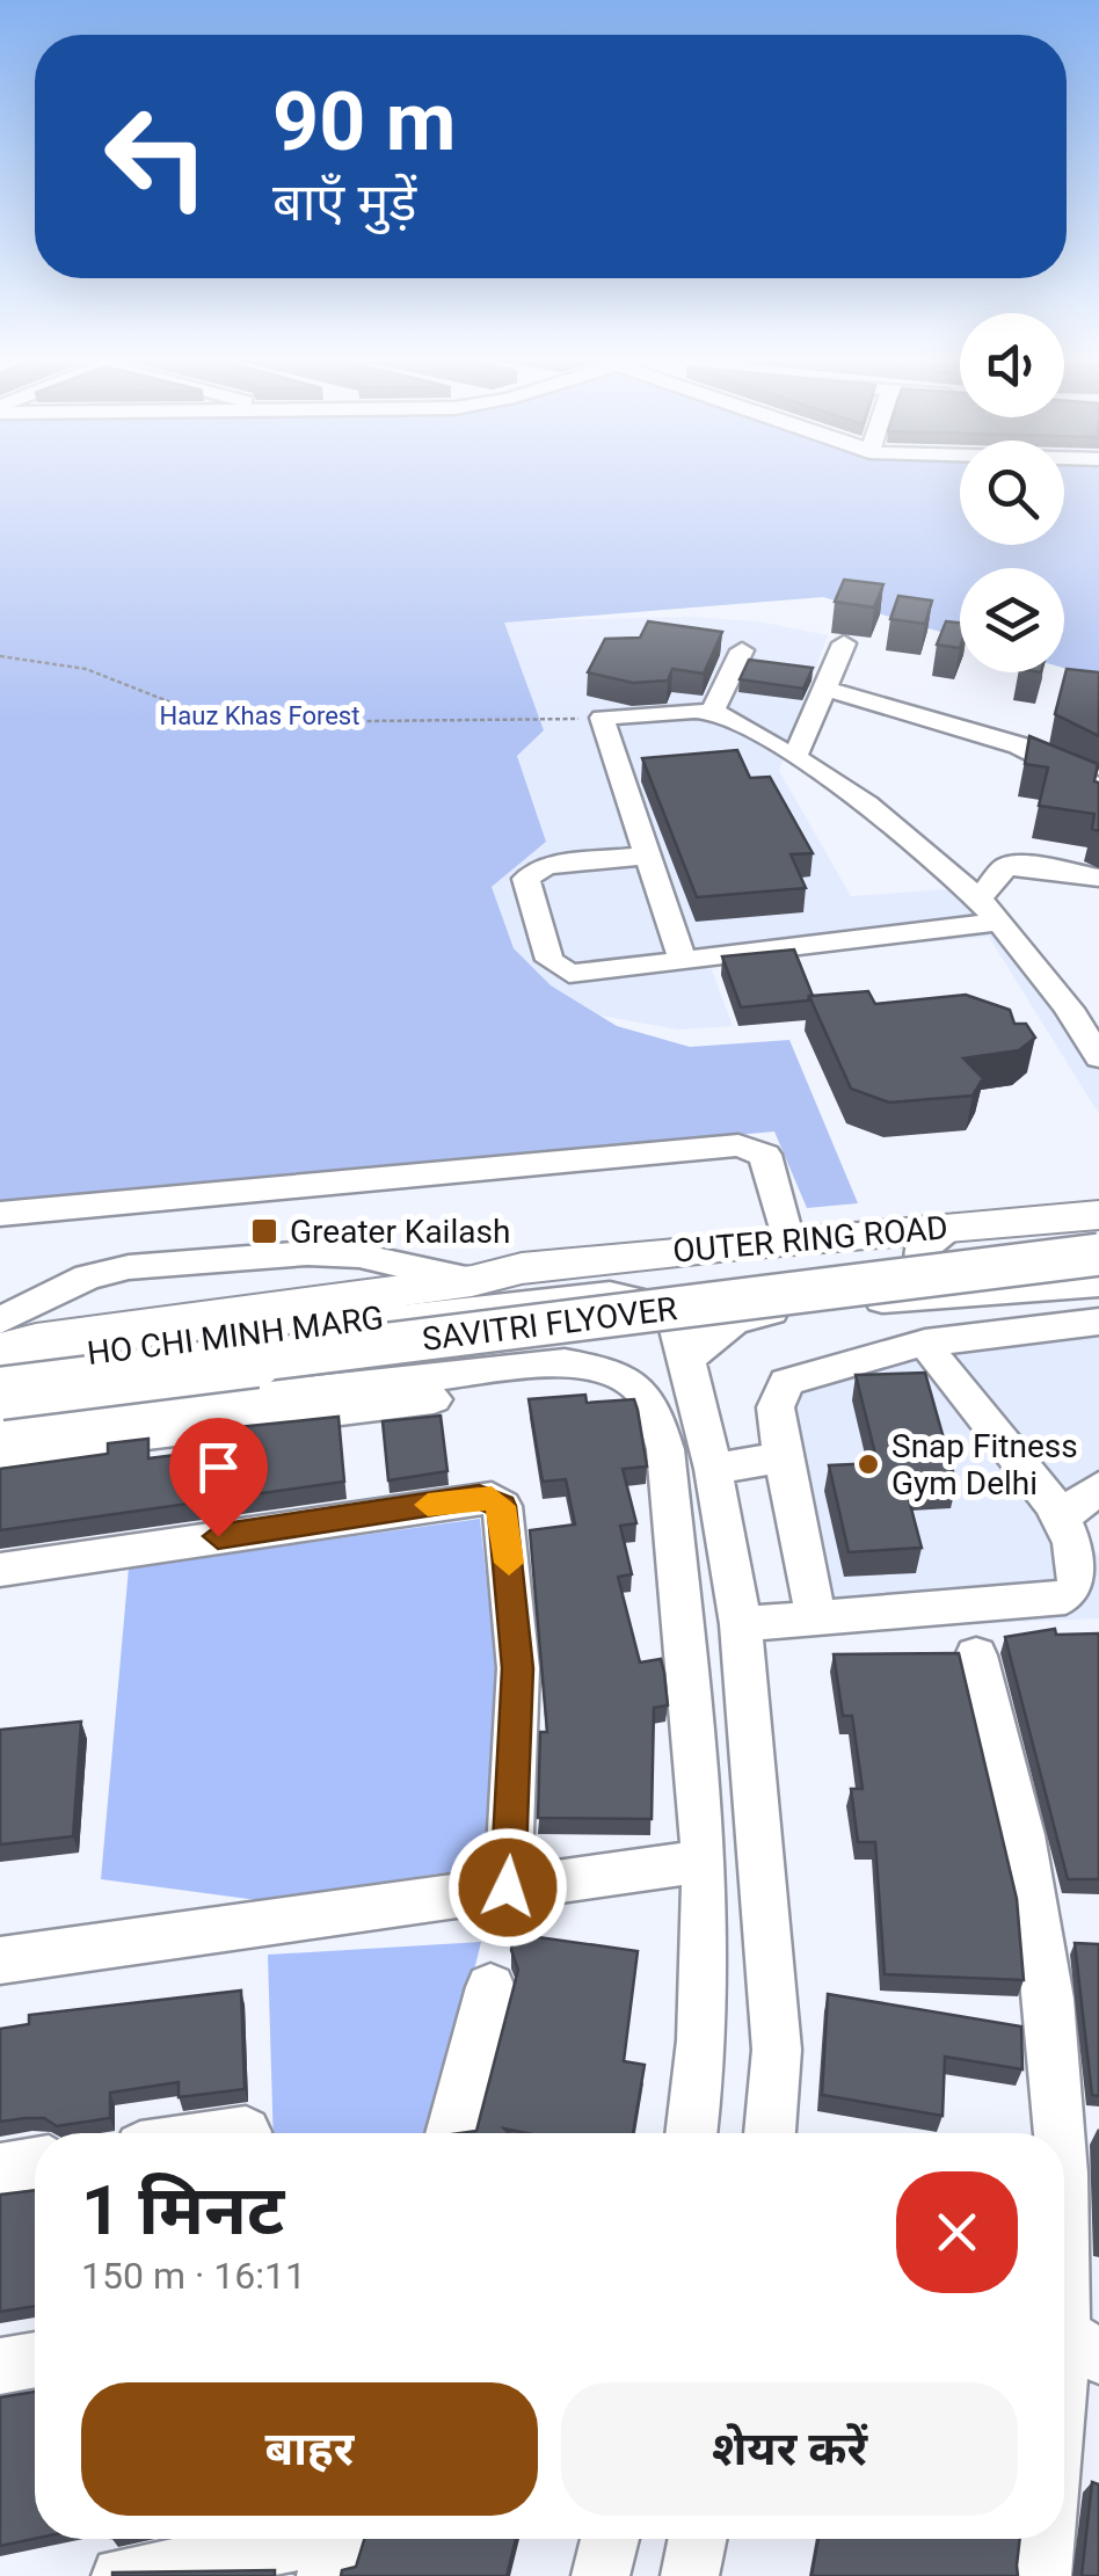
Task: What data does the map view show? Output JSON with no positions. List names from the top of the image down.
{
  "streets": {
    "main road": ["OUTER RING ROAD", "SAVITRI FLYOVER", "HO CHI MINH MARG"]
  },
  "crossings": [
    ["OUTER RING ROAD", "HO CHI MINH MARG"]
  ],
  "parks": ["Hauz Khas Forest"],
  "places": {
    "transit": ["Greater Kailash"],
    "other": ["Snap Fitness Gym Delhi"]
  },
  "page": {
    "turn": ["90 m", "बाएँ मुड़ें"],
    "heading": ["1 मिनट", "150 m · 16:11"],
    "buttons": ["बाहर", "शेयर करें"]
  }
}
